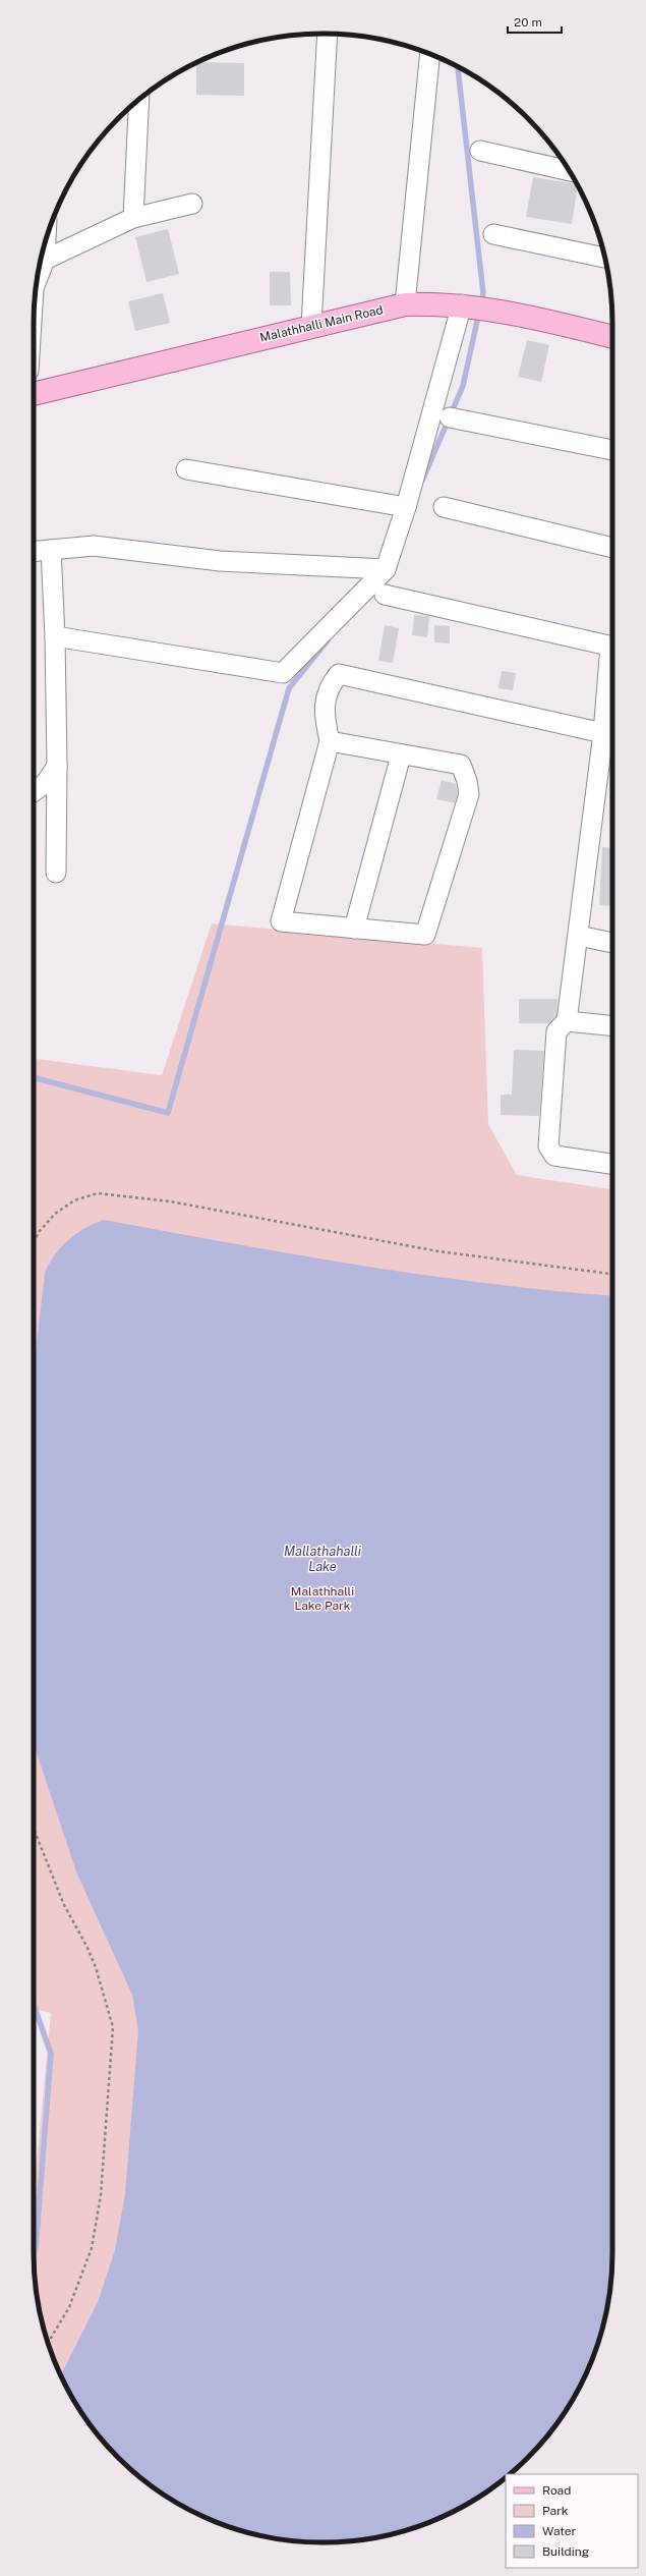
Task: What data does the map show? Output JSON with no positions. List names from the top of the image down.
{
  "streets": {
    "main road": ["Malathhalli Main Road"]
  },
  "water": ["Mallathahalli Lake"],
  "parks": ["Malathhalli Lake Park"],
  "legend": [
    "Road",
    "Park",
    "Water",
    "Building"
  ],
  "scale_bar": "20 m"
}
